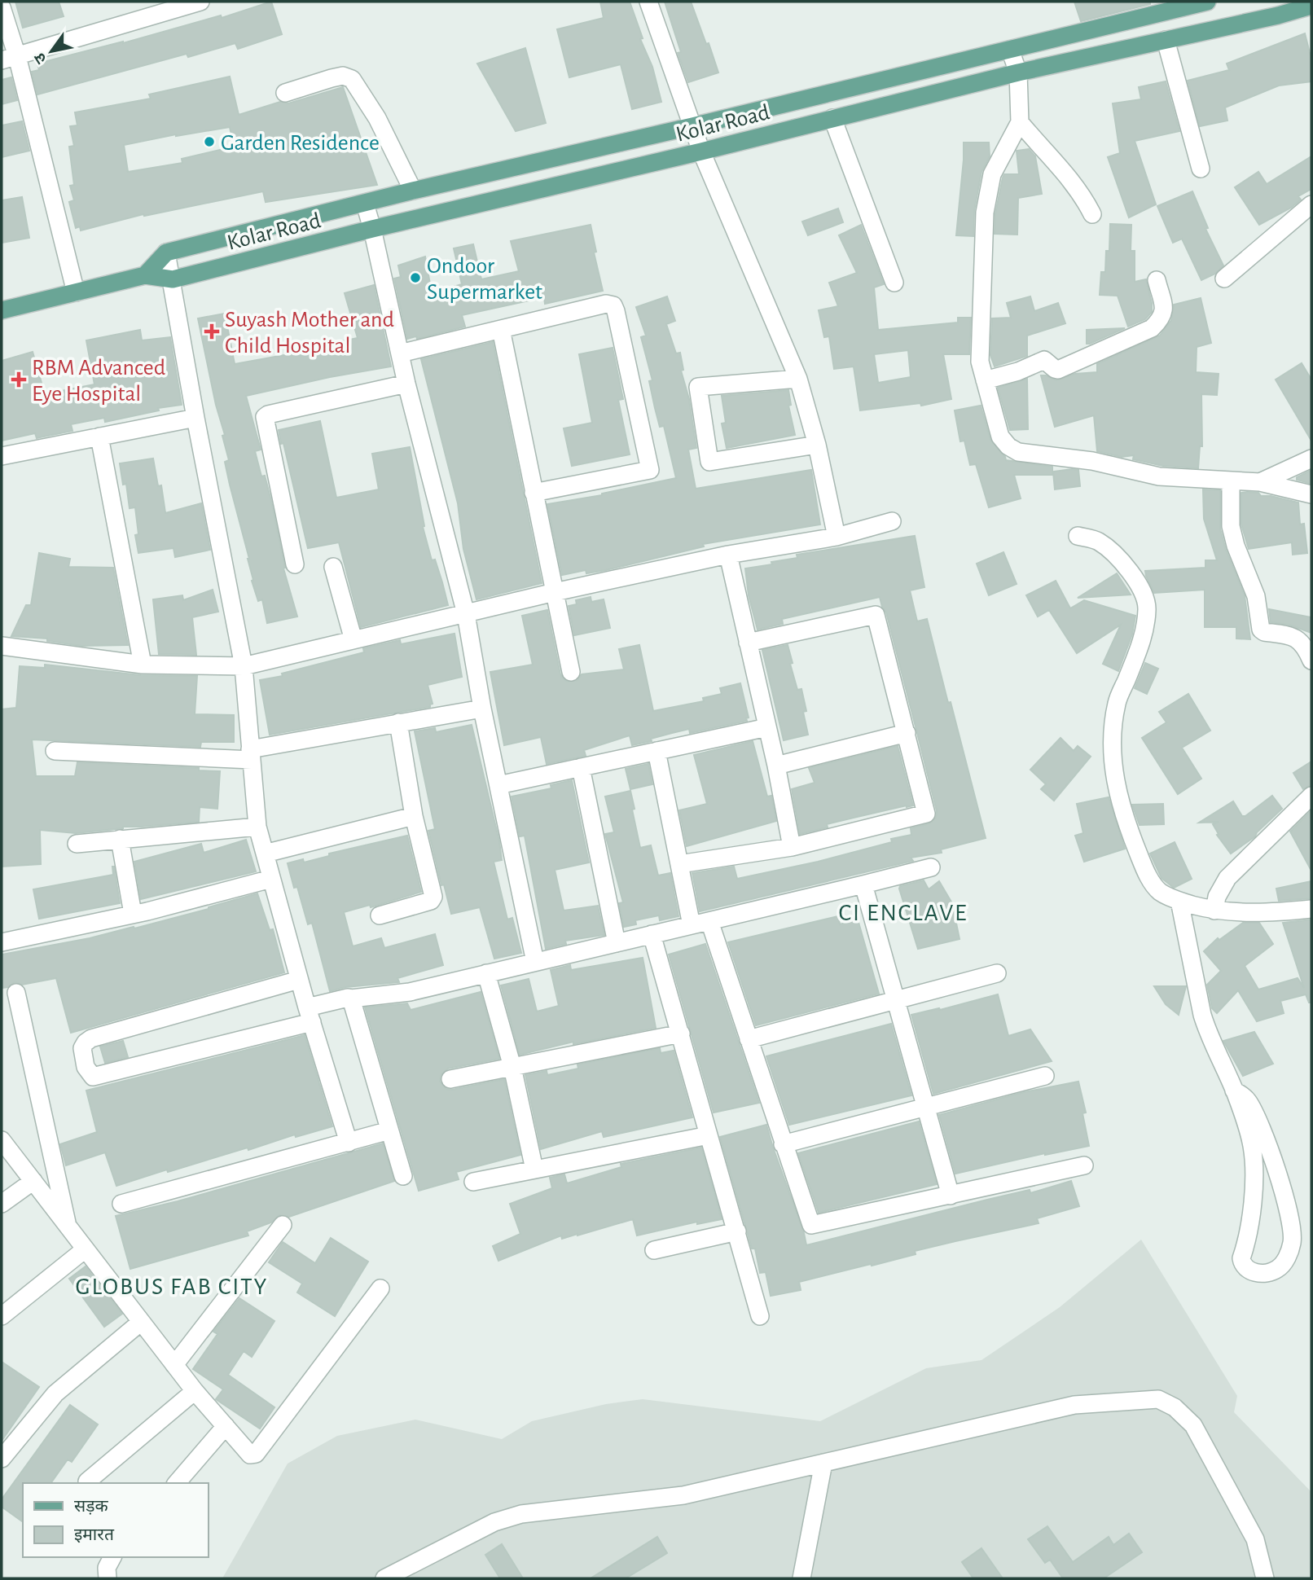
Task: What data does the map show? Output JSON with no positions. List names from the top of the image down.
{
  "streets": {
    "main road": ["Kolar Road"]
  },
  "districts": ["CI ENCLAVE", "GLOBUS FAB CITY"],
  "places": {
    "other": ["Garden Residence", "Ondoor Supermarket"],
    "health": ["Suyash Mother and Child Hospital", "RBM Advanced Eye Hospital"]
  },
  "legend": ["सड़क", "इमारत"],
  "north": "bottom left"
}
